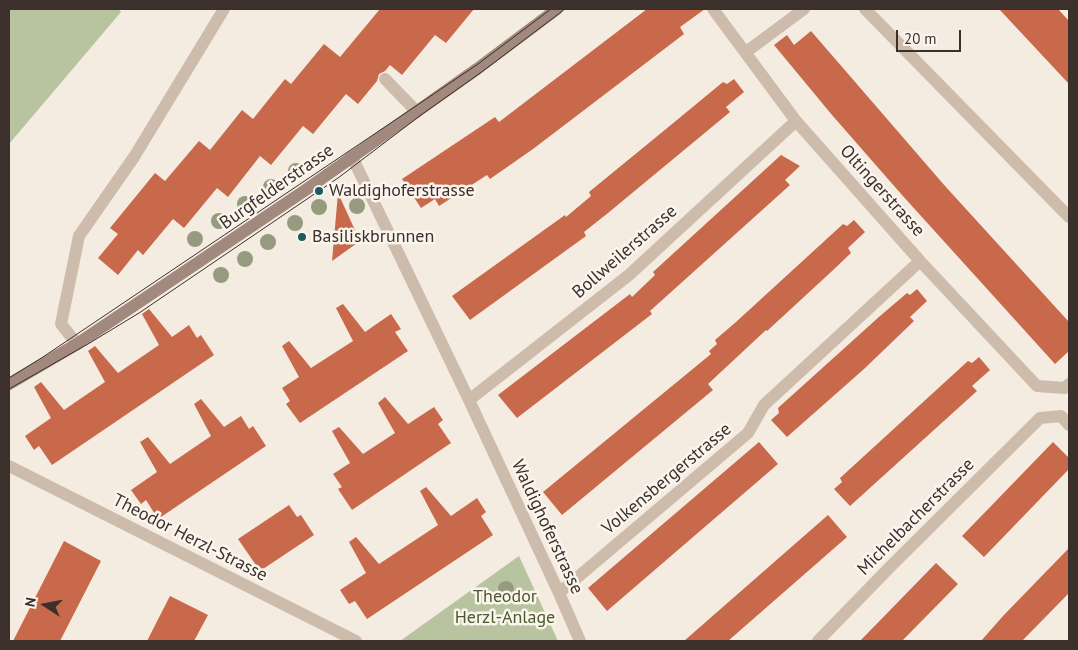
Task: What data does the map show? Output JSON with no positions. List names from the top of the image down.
{
  "streets": {
    "main road": ["Burgfelderstrasse"],
    "street": [
      "Oltingerstrasse",
      "Bollweilerstrasse",
      "Volkensbergerstrasse",
      "Michelbacherstrasse",
      "Waldighoferstrasse",
      "Theodor Herzl-Strasse"
    ]
  },
  "crossings": [
    ["Burgfelderstrasse", "Waldighoferstrasse"],
    ["Oltingerstrasse", "Bollweilerstrasse"],
    ["Oltingerstrasse", "Volkensbergerstrasse"],
    ["Bollweilerstrasse", "Waldighoferstrasse"],
    ["Volkensbergerstrasse", "Waldighoferstrasse"]
  ],
  "parks": ["Theodor Herzl-Anlage"],
  "places": ["Waldighoferstrasse", "Basiliskbrunnen"],
  "scale_bar": "20 m",
  "north": "left"
}
